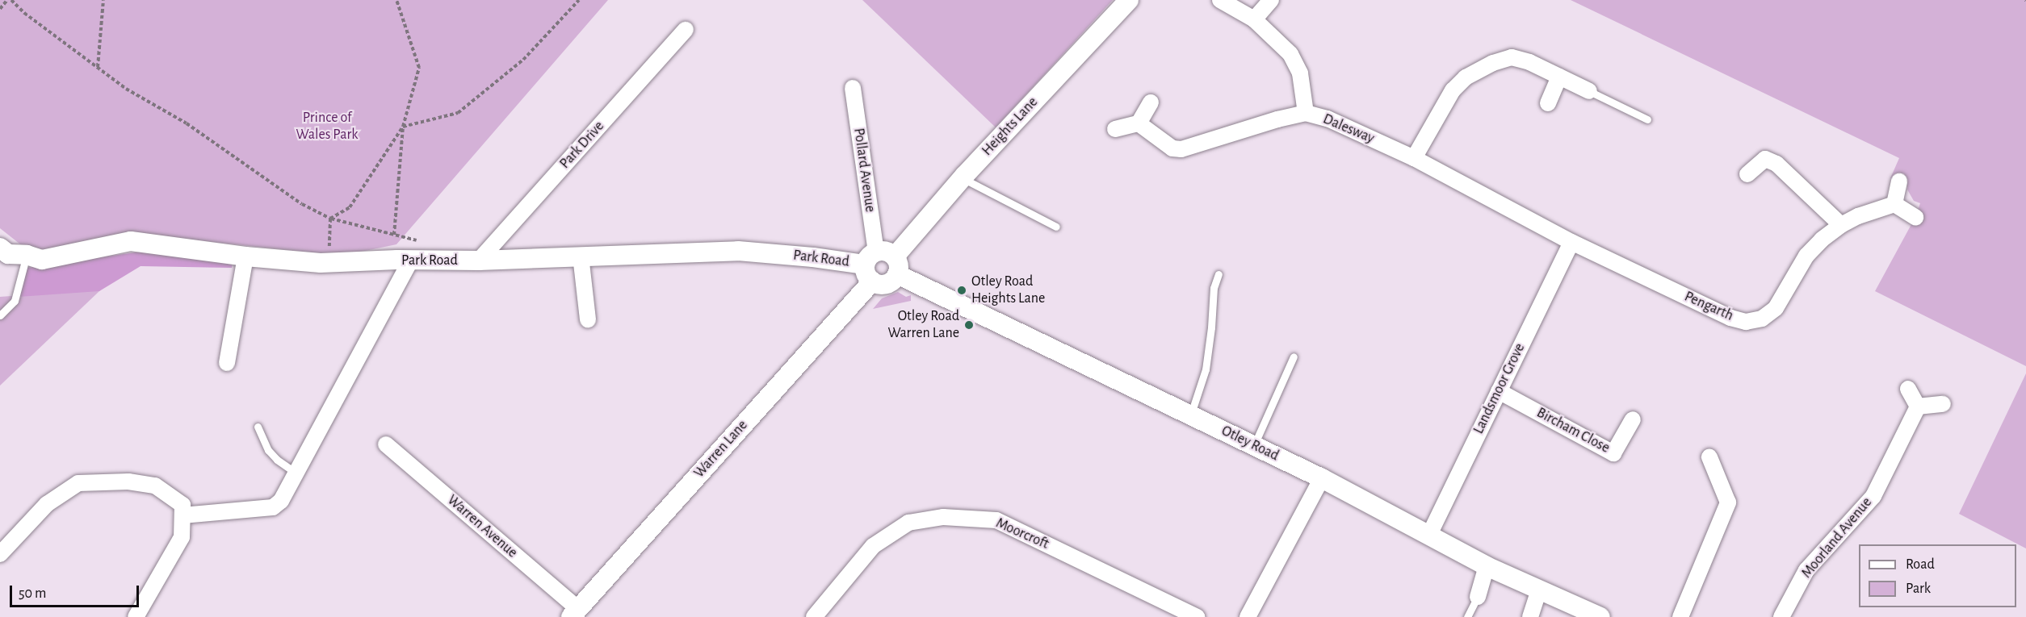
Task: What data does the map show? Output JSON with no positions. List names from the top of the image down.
{
  "streets": {
    "street": [
      "Heights Lane",
      "Dalesway",
      "Park Drive",
      "Pollard Avenue",
      "Park Road",
      "Pengarth",
      "Landsmoor Grove",
      "Bircham Close",
      "Otley Road",
      "Warren Lane",
      "Warren Avenue",
      "Moorcroft",
      "Moorland Avenue"
    ]
  },
  "crossings": [
    ["Heights Lane", "Pollard Avenue"],
    ["Heights Lane", "Park Road"],
    ["Heights Lane", "Otley Road"],
    ["Heights Lane", "Warren Lane"],
    ["Dalesway", "Pengarth"],
    ["Dalesway", "Landsmoor Grove"],
    ["Park Drive", "Park Road"],
    ["Pollard Avenue", "Park Road"],
    ["Pollard Avenue", "Otley Road"],
    ["Pollard Avenue", "Warren Lane"],
    ["Park Road", "Otley Road"],
    ["Park Road", "Warren Lane"],
    ["Pengarth", "Landsmoor Grove"],
    ["Landsmoor Grove", "Bircham Close"],
    ["Landsmoor Grove", "Otley Road"],
    ["Otley Road", "Warren Lane"],
    ["Warren Lane", "Warren Avenue"]
  ],
  "parks": ["Prince of Wales Park"],
  "places": ["Otley Road Heights Lane", "Otley Road Warren Lane"],
  "legend": ["Road", "Park"],
  "scale_bar": "50 m"
}
